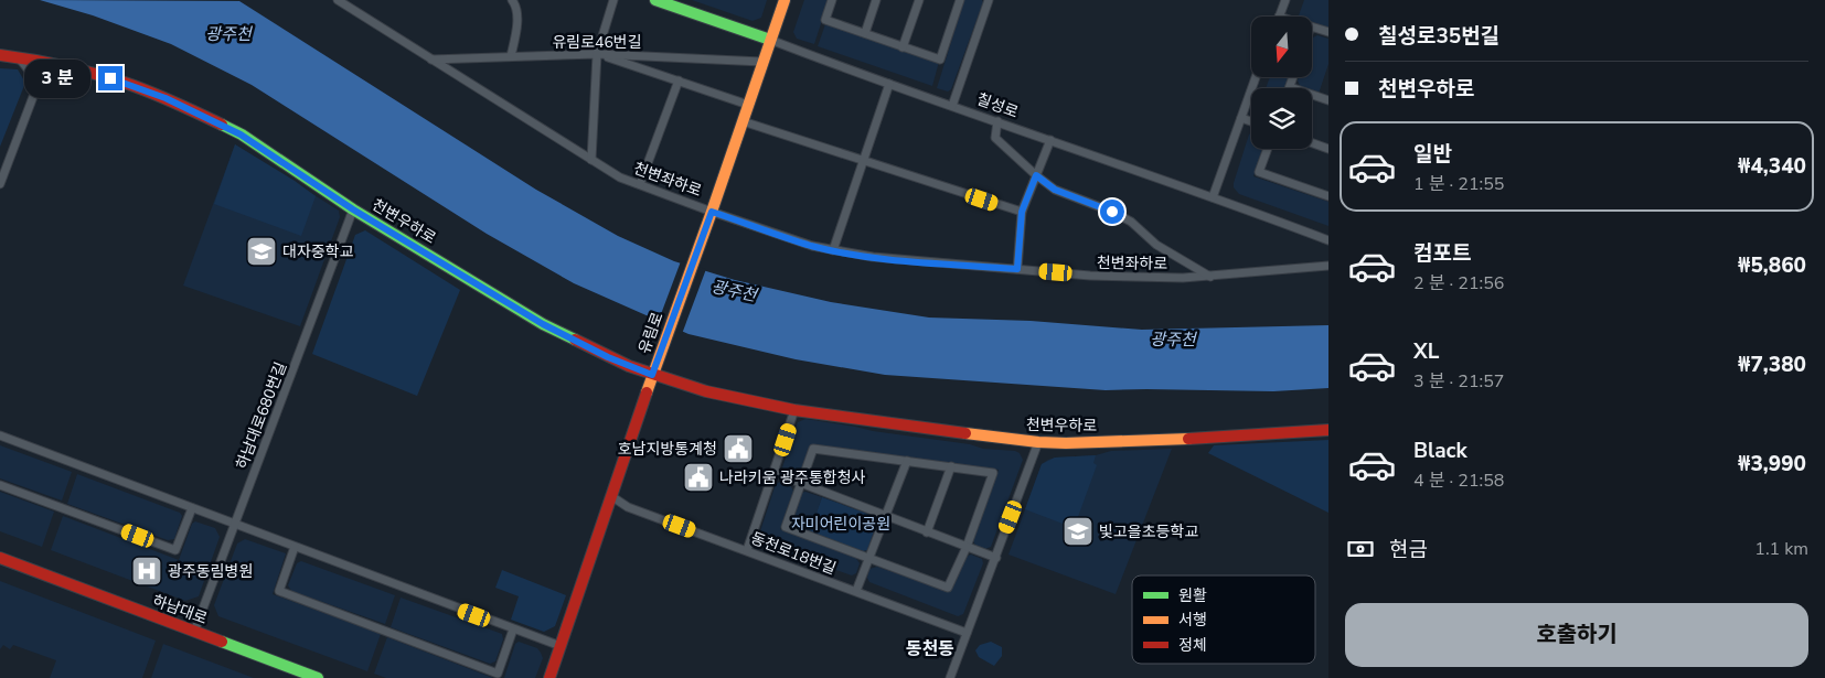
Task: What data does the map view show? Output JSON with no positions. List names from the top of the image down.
{
  "streets": {
    "street": [
      "유림로46번길",
      "칠성로",
      "천변좌하로",
      "천변우하로",
      "유림로",
      "하남대로680번길",
      "동천로18번길",
      "하남대로"
    ]
  },
  "crossings": [
    ["유림로46번길", "천변좌하로"],
    ["유림로46번길", "유림로"],
    ["칠성로", "유림로"],
    ["천변좌하로", "유림로"],
    ["천변우하로", "유림로"],
    ["천변우하로", "하남대로680번길"],
    ["유림로", "동천로18번길"],
    ["하남대로680번길", "하남대로"]
  ],
  "districts": ["동천동"],
  "water": ["광주천"],
  "parks": ["자미어린이공원"],
  "places": {
    "school or university": ["대자중학교", "빛고을초등학교"],
    "public building": ["호남지방통계청", "나라키움 광주통합청사"],
    "hospital": ["광주동림병원"]
  },
  "legend": ["원활", "서행", "정체"],
  "north": "bottom",
  "page": {
    "banner": ["칠성로35번길", "천변우하로"],
    "bubble": "3 분",
    "list": [
      {
        "name": "일반",
        "note": "1 분 · 21:55",
        "value": "₩4,340"
      },
      {
        "name": "컴포트",
        "note": "2 분 · 21:56",
        "value": "₩5,860"
      },
      {
        "name": "XL",
        "note": "3 분 · 21:57",
        "value": "₩7,380"
      },
      {
        "name": "Black",
        "note": "4 분 · 21:58",
        "value": "₩3,990"
      }
    ],
    "pay": ["현금", "1.1 km"],
    "buttons": "호출하기"
  }
}
